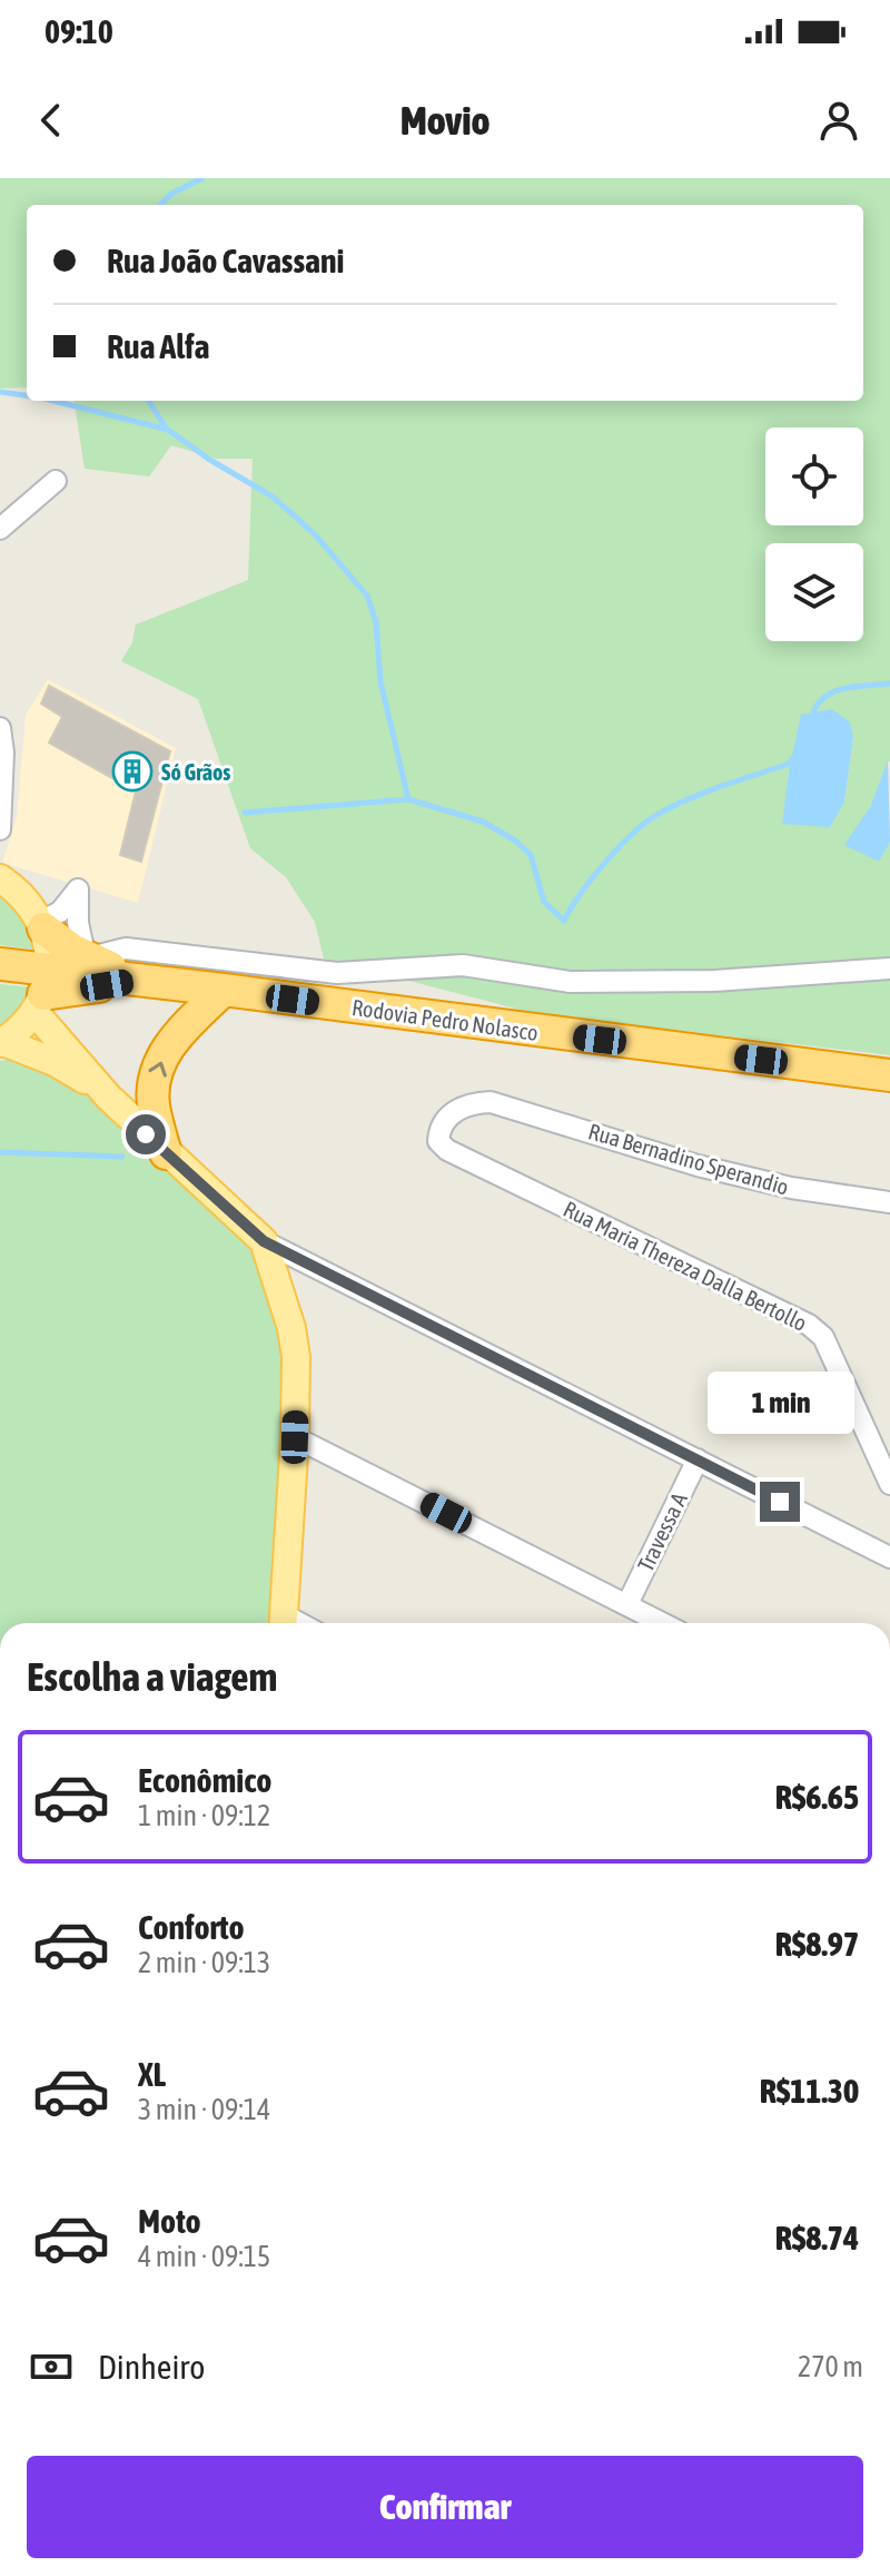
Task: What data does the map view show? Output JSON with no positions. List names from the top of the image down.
{
  "streets": {
    "highway": ["Rodovia Pedro Nolasco"],
    "street": ["Rua Bernadino Sperandio", "Rua Maria Thereza Dalla Bertollo", "Travessa A"]
  },
  "crossings": [
    ["Rua Bernadino Sperandio", "Rua Maria Thereza Dalla Bertollo"]
  ],
  "places": {
    "building": ["Só Grãos"]
  },
  "page": {
    "status": "09:10",
    "header": "Movio",
    "banner": ["Rua João Cavassani", "Rua Alfa"],
    "bubble": "1 min",
    "heading": "Escolha a viagem",
    "list": [
      {
        "name": "Econômico",
        "note": "1 min · 09:12",
        "value": "R$6.65"
      },
      {
        "name": "Conforto",
        "note": "2 min · 09:13",
        "value": "R$8.97"
      },
      {
        "name": "XL",
        "note": "3 min · 09:14",
        "value": "R$11.30"
      },
      {
        "name": "Moto",
        "note": "4 min · 09:15",
        "value": "R$8.74"
      }
    ],
    "pay": ["Dinheiro", "270 m"],
    "buttons": "Confirmar"
  }
}
